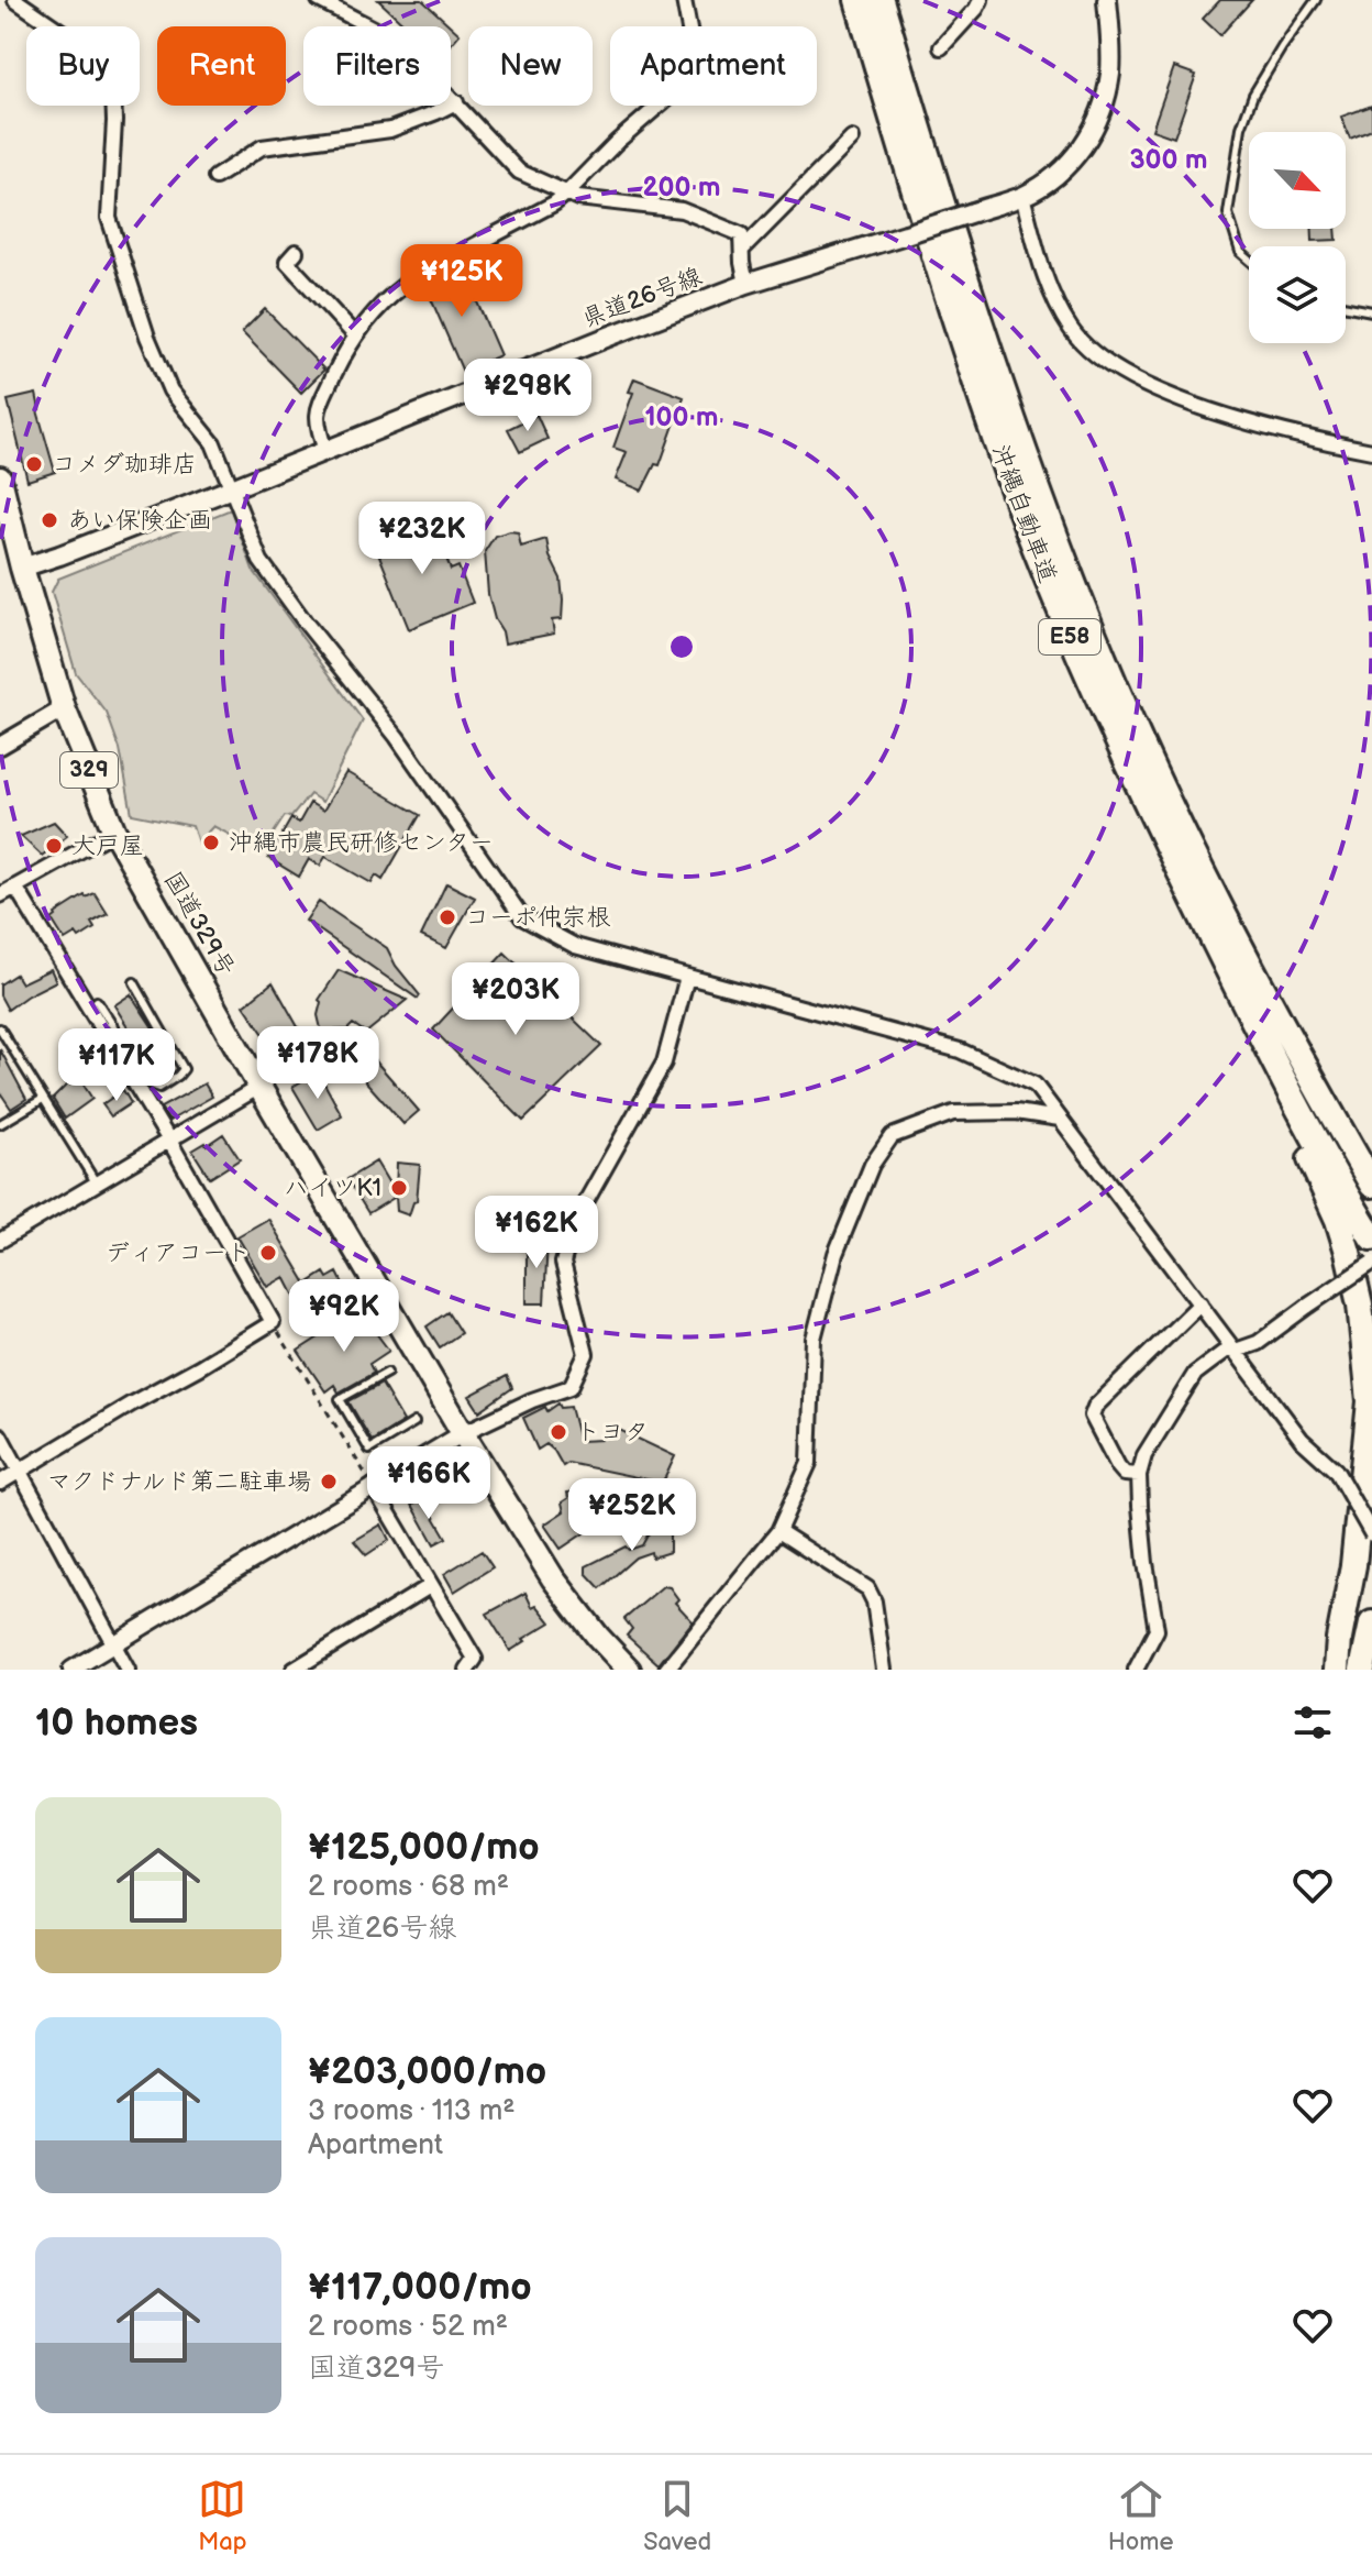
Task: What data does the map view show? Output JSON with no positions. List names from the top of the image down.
{
  "streets": {
    "highway": [
      "沖縄自動車道",
      "E58",
      "329",
      "国道329号"
    ],
    "main road": ["県道26号線"]
  },
  "crossings": [
    ["県道26号線", "国道329号"]
  ],
  "places": [
    "コメダ珈琲店",
    "あい保険企画",
    "沖縄市農民研修センター",
    "大戸屋",
    "コーポ仲宗根",
    "ハイツK1",
    "ディアコート",
    "トヨタ",
    "マクドナルド第二駐車場"
  ],
  "north": "bottom right",
  "page": {
    "chip": [
      "Buy",
      "Rent",
      "Filters",
      "New",
      "Apartment"
    ],
    "price": [
      "¥125K",
      "¥298K",
      "¥232K",
      "¥203K",
      "¥178K",
      "¥117K",
      "¥162K",
      "¥92K",
      "¥166K",
      "¥252K"
    ],
    "heading": "10 homes",
    "list": [
      {
        "name": "¥125,000/mo",
        "note": "2 rooms · 68 m² · 県道26号線"
      },
      {
        "name": "¥203,000/mo",
        "note": "3 rooms · 113 m² · Apartment"
      },
      {
        "name": "¥117,000/mo",
        "note": "2 rooms · 52 m² · 国道329号"
      }
    ],
    "tabs": ["Map", "Saved", "Home"]
  },
  "rings": ["300 m", "200 m", "100 m"]
}
